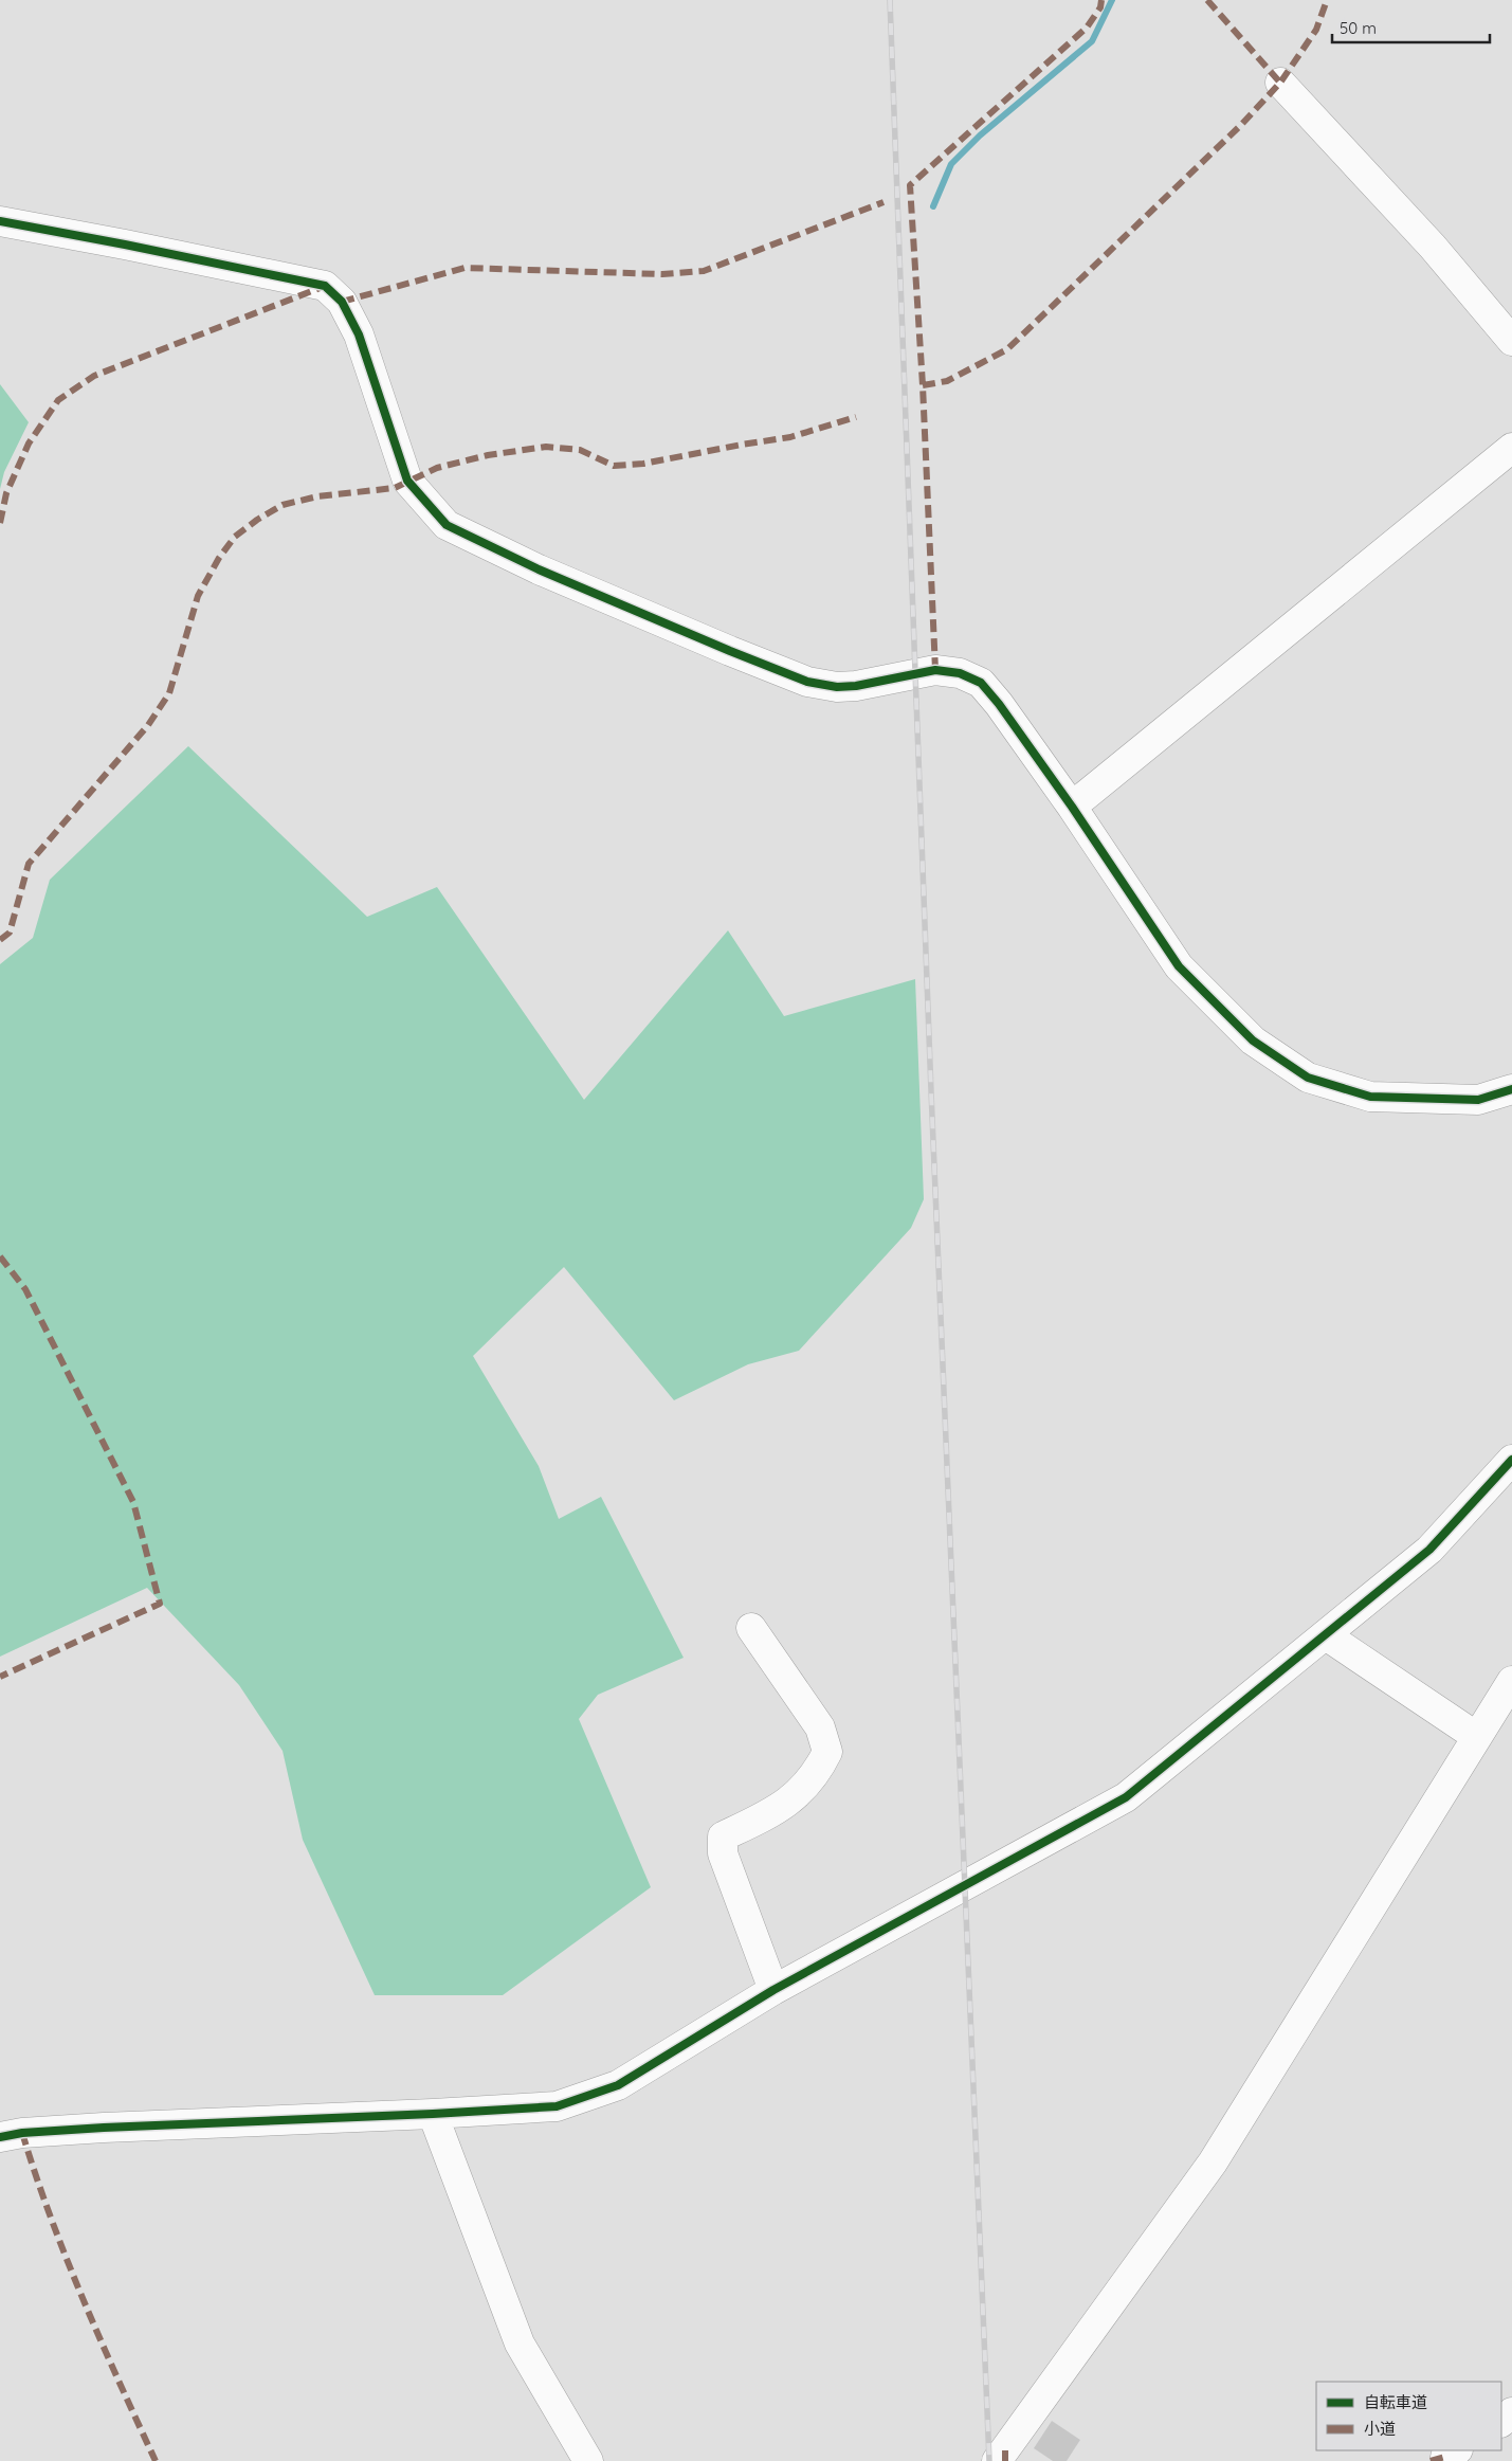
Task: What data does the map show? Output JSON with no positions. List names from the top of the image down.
{
  "legend": ["自転車道", "小道"],
  "scale_bar": "50 m"
}
